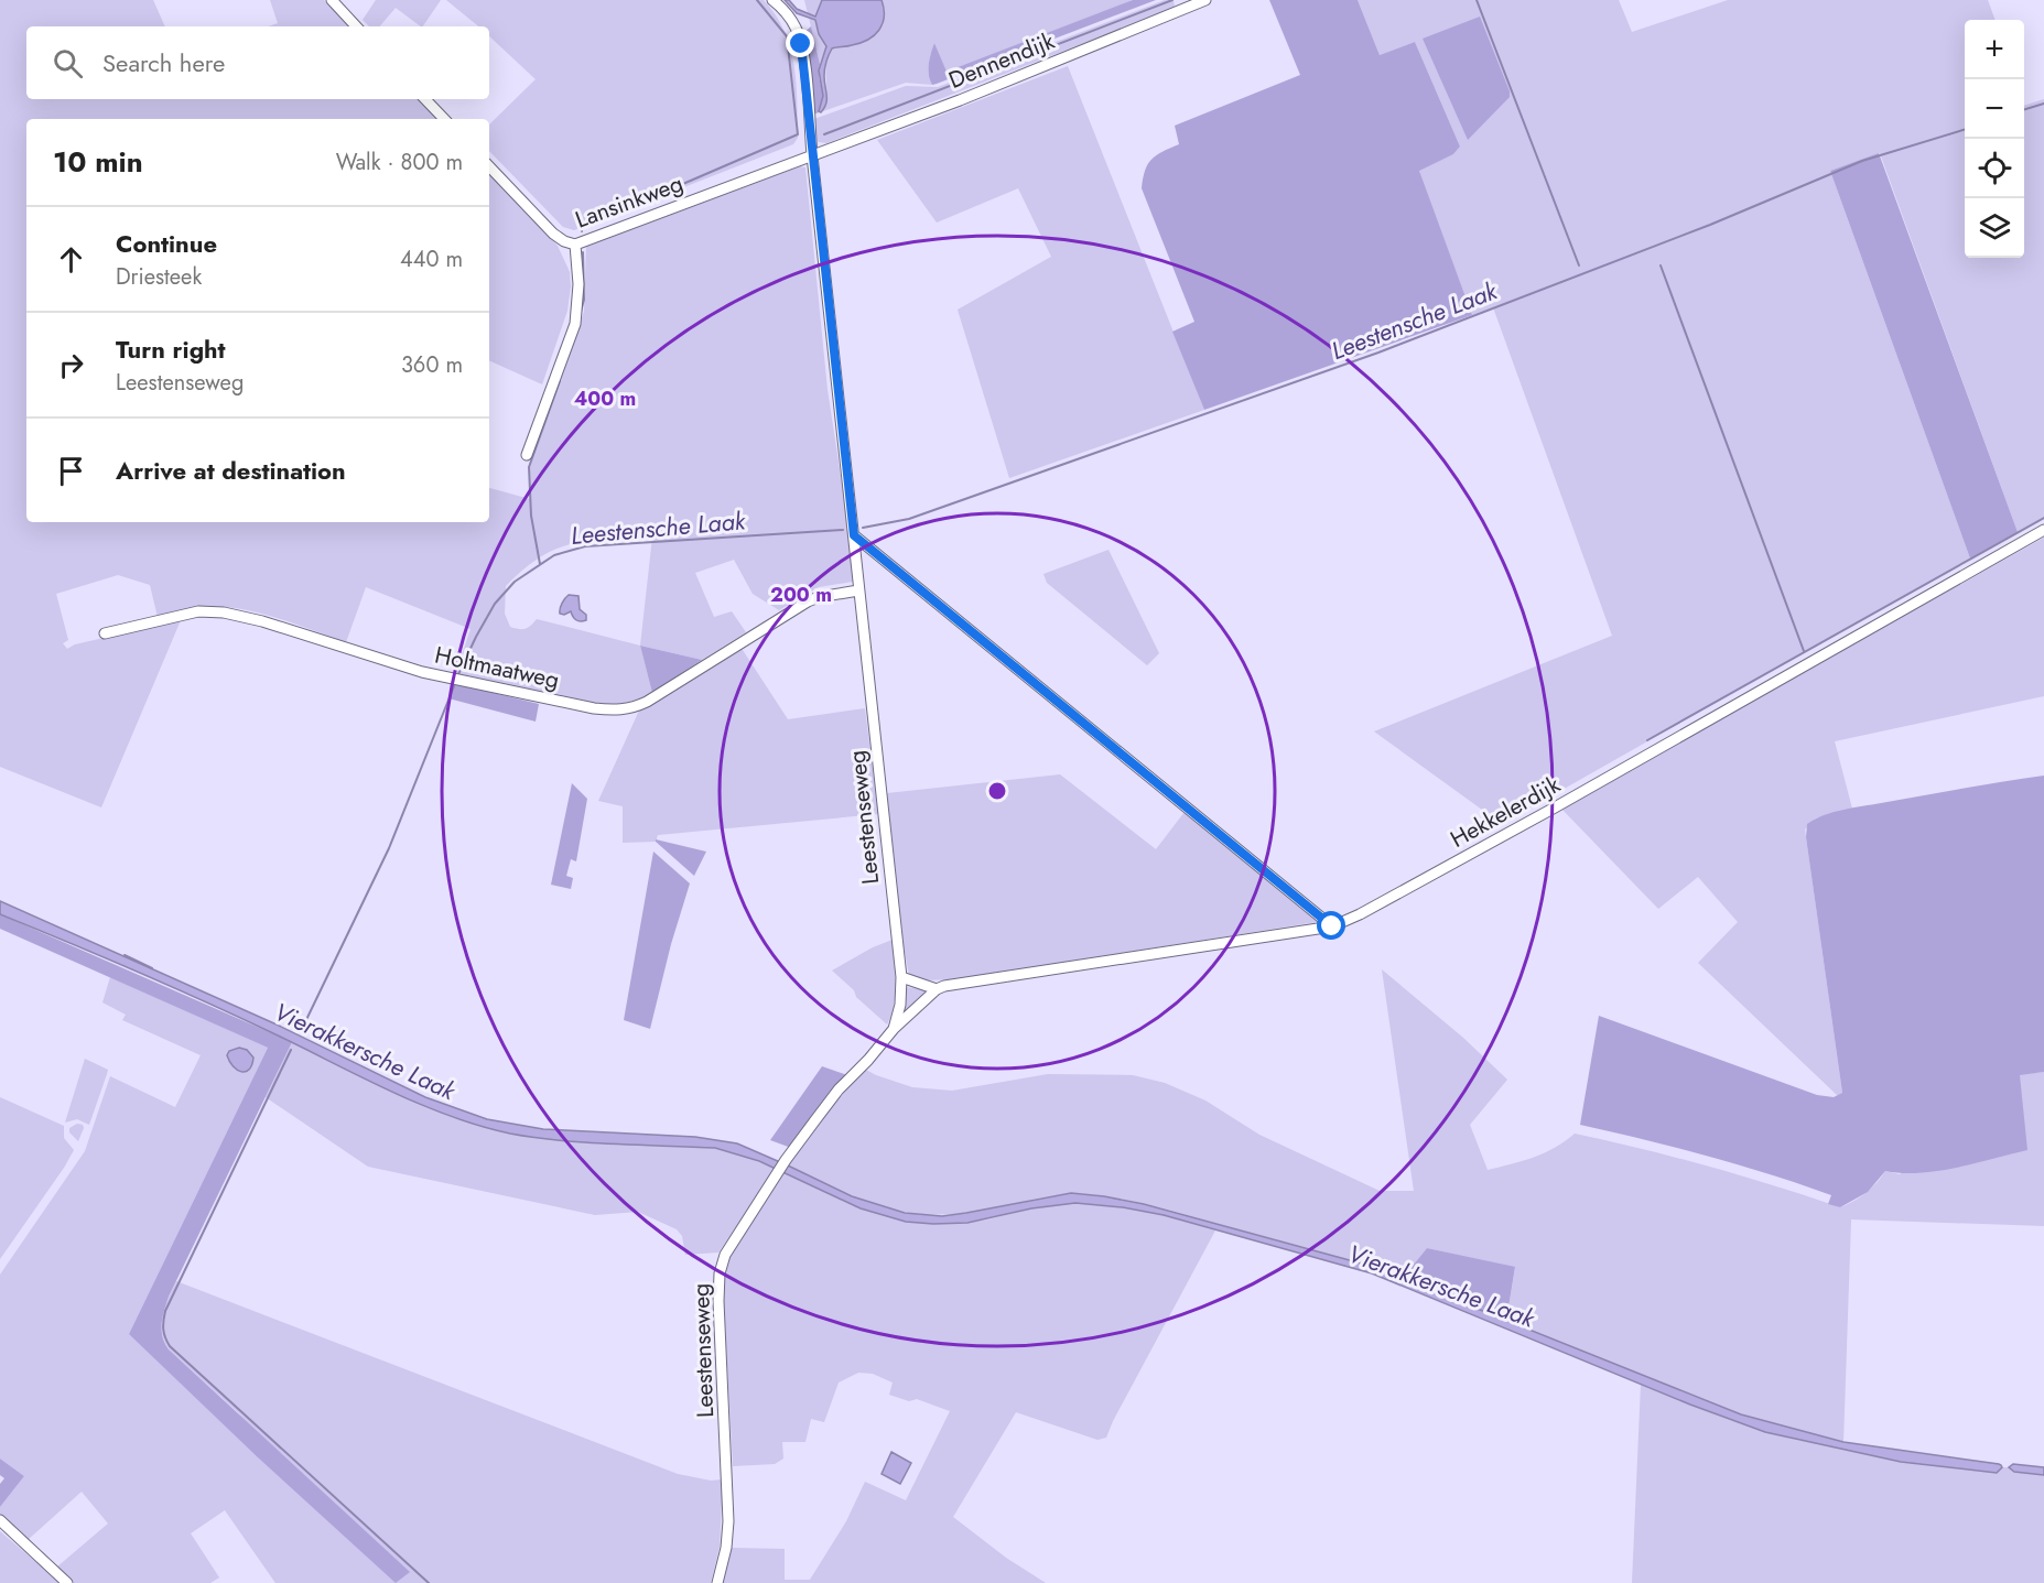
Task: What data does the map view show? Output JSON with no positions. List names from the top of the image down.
{
  "streets": {
    "street": [
      "Dennendijk",
      "Lansinkweg",
      "Holtmaatweg",
      "Hekkelerdijk",
      "Leestenseweg"
    ]
  },
  "crossings": [
    ["Dennendijk", "Lansinkweg"],
    ["Dennendijk", "Leestenseweg"],
    ["Lansinkweg", "Leestenseweg"],
    ["Holtmaatweg", "Leestenseweg"],
    ["Hekkelerdijk", "Leestenseweg"]
  ],
  "water": ["Leestensche Laak", "Vierakkersche Laak"],
  "page": {
    "map_buttons": ["+", "−"],
    "search": "Search here",
    "heading": ["10 min", "Walk · 800 m"],
    "list": [
      ["Continue", "Driesteek", "440 m"],
      ["Turn right", "Leestenseweg", "360 m"],
      "Arrive at destination"
    ]
  },
  "rings": ["400 m", "200 m"]
}
